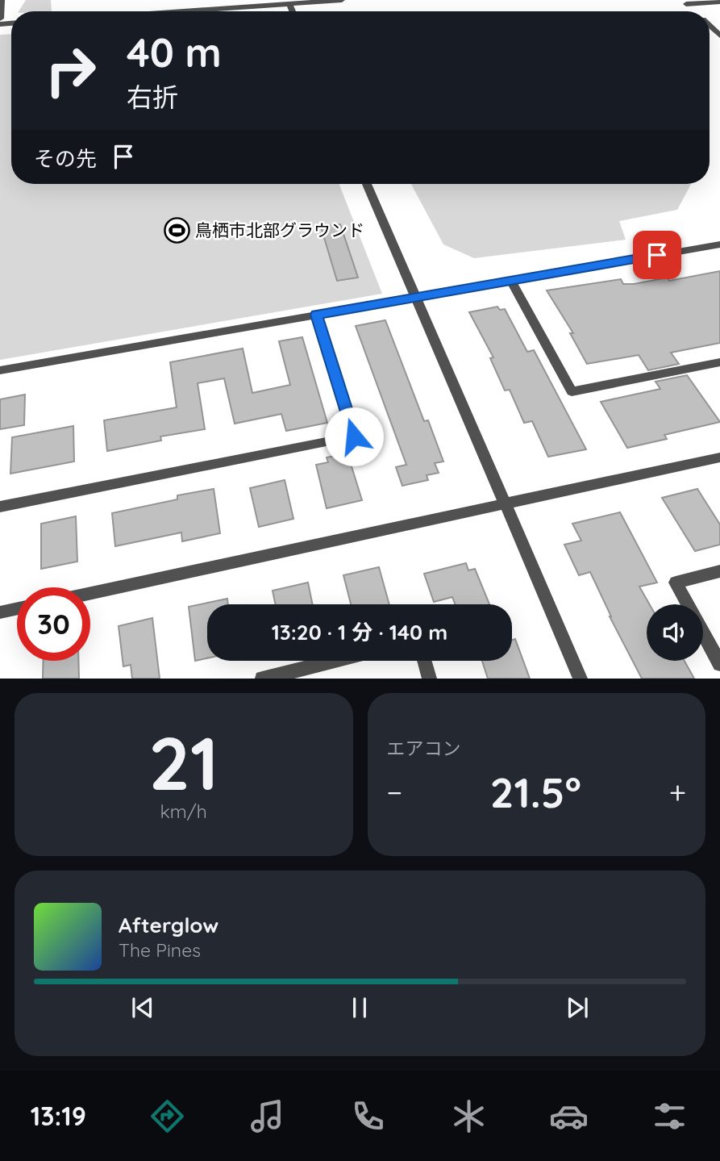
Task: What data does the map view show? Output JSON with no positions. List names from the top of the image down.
{
  "places": {
    "sports": ["鳥栖市北部グラウンド"]
  },
  "page": {
    "turn": ["40 m", "右折"],
    "then": "その先",
    "limit": "30",
    "trip": "13:20 · 1 分 · 140 m",
    "tile": [
      ["21", "km/h"],
      "エアコン"
    ],
    "heat": ["−", "21.5°", "+"],
    "song": ["Afterglow", "The Pines"],
    "tabs": "13:19"
  }
}
